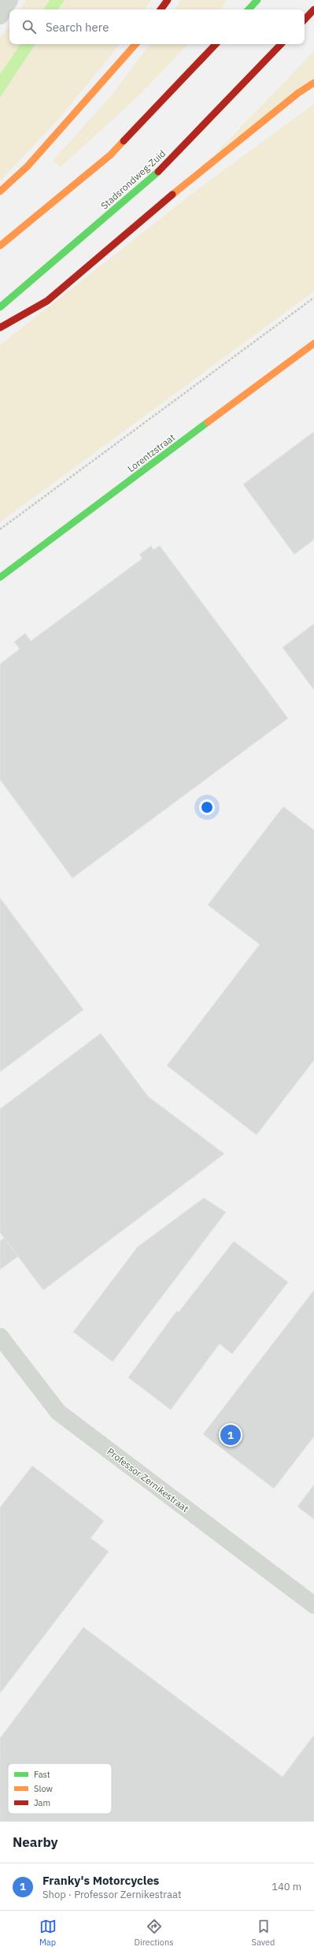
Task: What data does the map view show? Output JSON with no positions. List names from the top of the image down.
{
  "streets": {
    "main road": ["Stadsrondweg-Zuid", "Lorentzstraat"],
    "street": ["Professor Zernikestraat"]
  },
  "legend": ["Fast", "Slow", "Jam"],
  "page": {
    "search": "Search here",
    "pins": "1",
    "heading": "Nearby",
    "list": [
      {
        "mark": "1",
        "name": "Franky's Motorcycles",
        "note": "Shop · Professor Zernikestraat",
        "value": "140 m"
      }
    ],
    "nav": ["Map", "Directions", "Saved"]
  }
}
